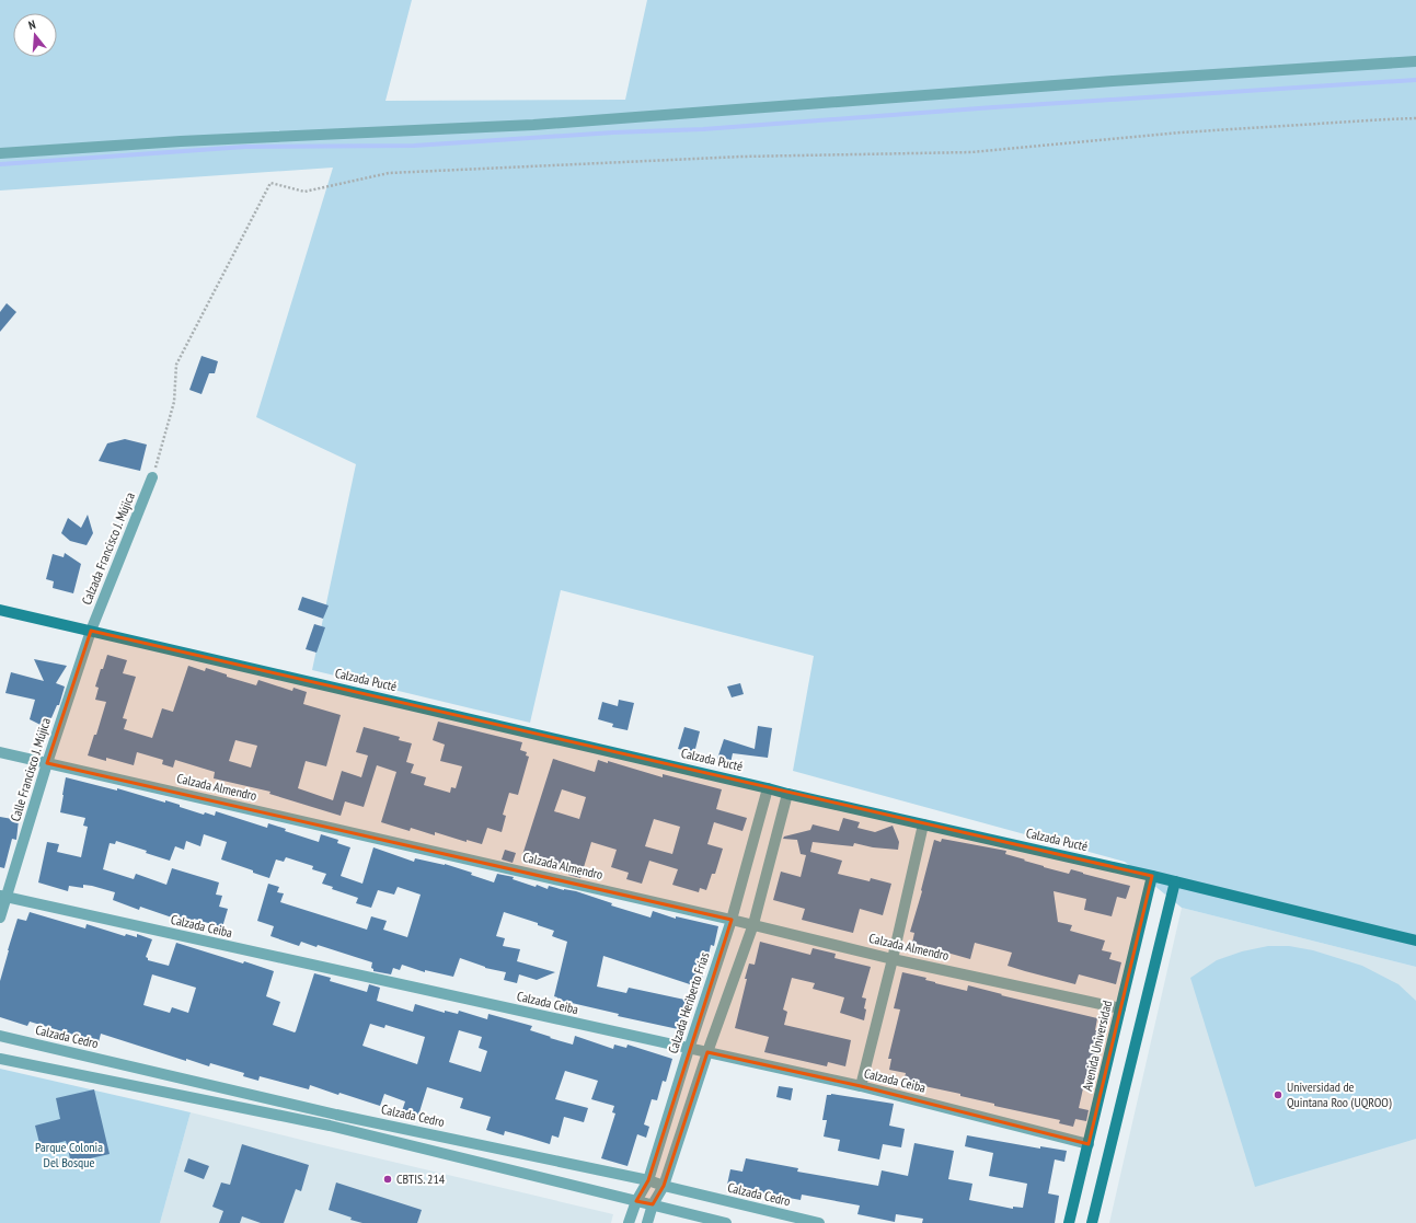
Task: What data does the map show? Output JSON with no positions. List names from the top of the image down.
{
  "streets": {
    "street": [
      "Calzada Francisco J. Mújica",
      "Calzada Pucté",
      "Calle Francisco J. Mújica",
      "Calzada Almendro",
      "Calzada Ceiba",
      "Calzada Heriberto Frías",
      "Calzada Cedro",
      "Avenida Universidad"
    ]
  },
  "crossings": [
    ["Calzada Francisco J. Mújica", "Calzada Pucté"],
    ["Calzada Francisco J. Mújica", "Calle Francisco J. Mújica"],
    ["Calzada Pucté", "Calle Francisco J. Mújica"],
    ["Calzada Pucté", "Calzada Heriberto Frías"],
    ["Calzada Pucté", "Avenida Universidad"],
    ["Calle Francisco J. Mújica", "Calzada Almendro"],
    ["Calle Francisco J. Mújica", "Calzada Ceiba"],
    ["Calzada Almendro", "Calzada Heriberto Frías"],
    ["Calzada Almendro", "Avenida Universidad"],
    ["Calzada Ceiba", "Calzada Heriberto Frías"],
    ["Calzada Ceiba", "Avenida Universidad"],
    ["Calzada Heriberto Frías", "Calzada Cedro"]
  ],
  "parks": ["Parque Colonia Del Bosque"],
  "places": ["Universidad de Quintana Roo (UQROO)", "CBTIS. 214"],
  "north": "top"
}
